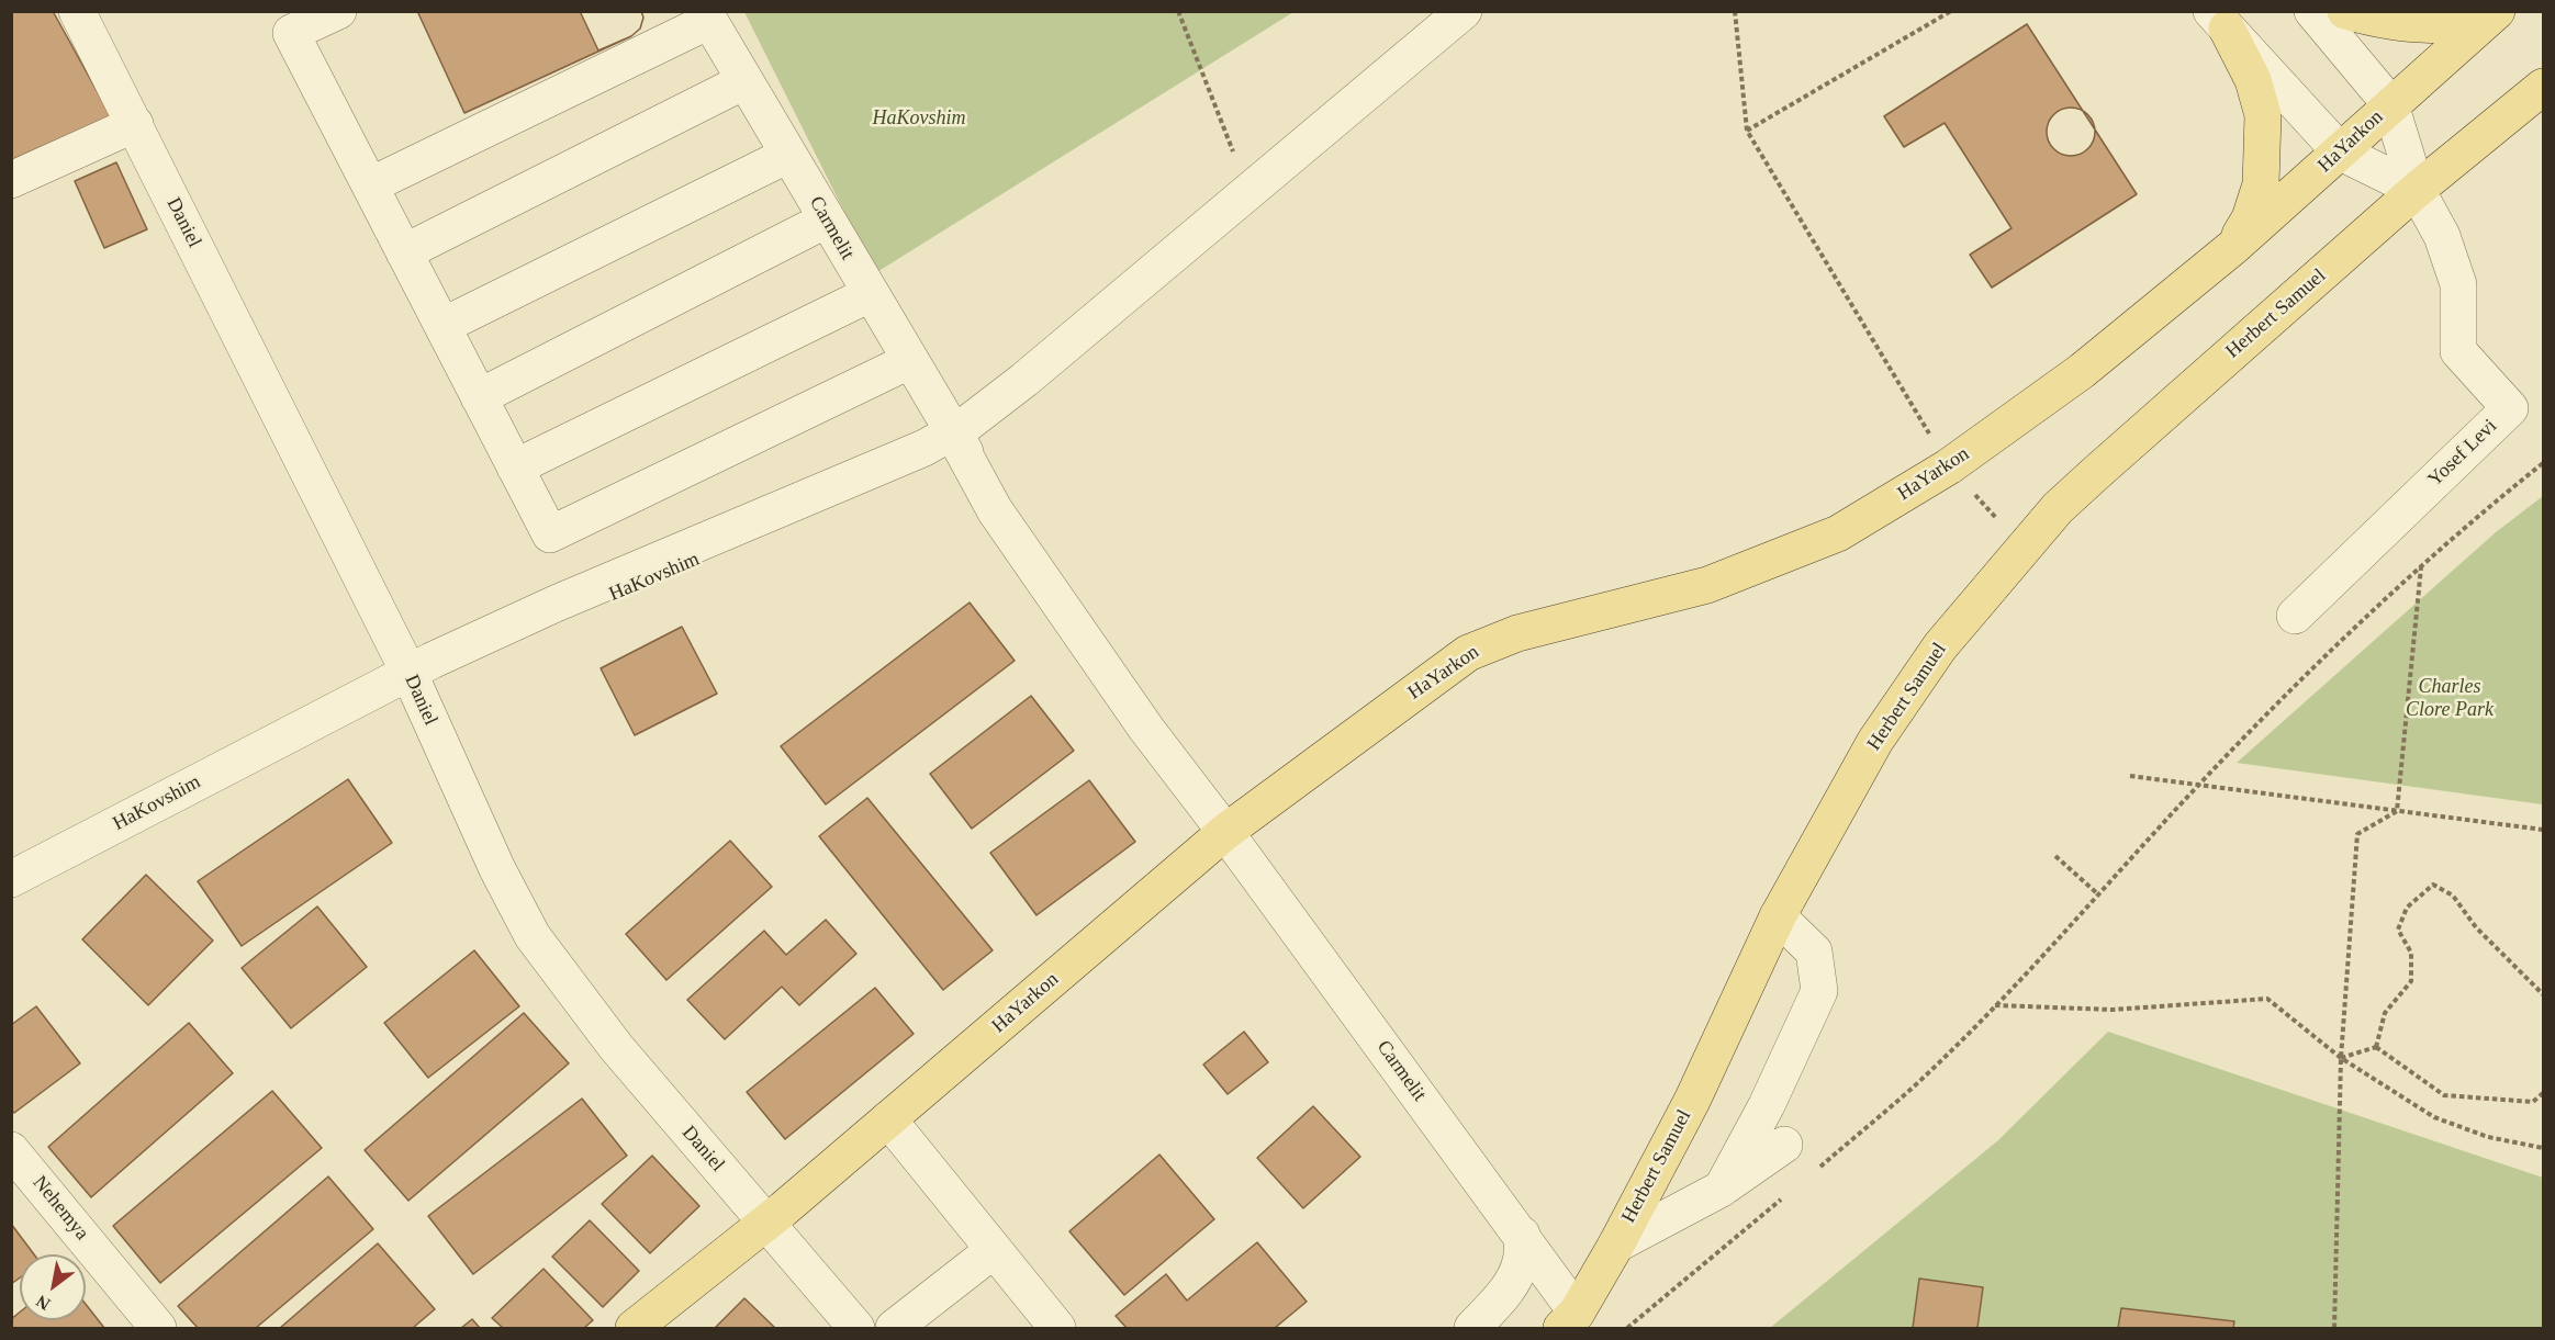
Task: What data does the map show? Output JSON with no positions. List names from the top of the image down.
{
  "streets": {
    "main road": ["HaYarkon", "Herbert Samuel"],
    "street": [
      "Daniel",
      "Carmelit",
      "Yosef Levi",
      "HaKovshim",
      "Nehemya"
    ]
  },
  "crossings": [
    ["HaYarkon", "Daniel"],
    ["HaYarkon", "Carmelit"],
    ["HaYarkon", "Yosef Levi"],
    ["Daniel", "HaKovshim"],
    ["Carmelit", "Herbert Samuel"],
    ["Carmelit", "HaKovshim"],
    ["Herbert Samuel", "Yosef Levi"]
  ],
  "parks": ["HaKovshim", "Charles Clore Park"],
  "north": "bottom left"
}
